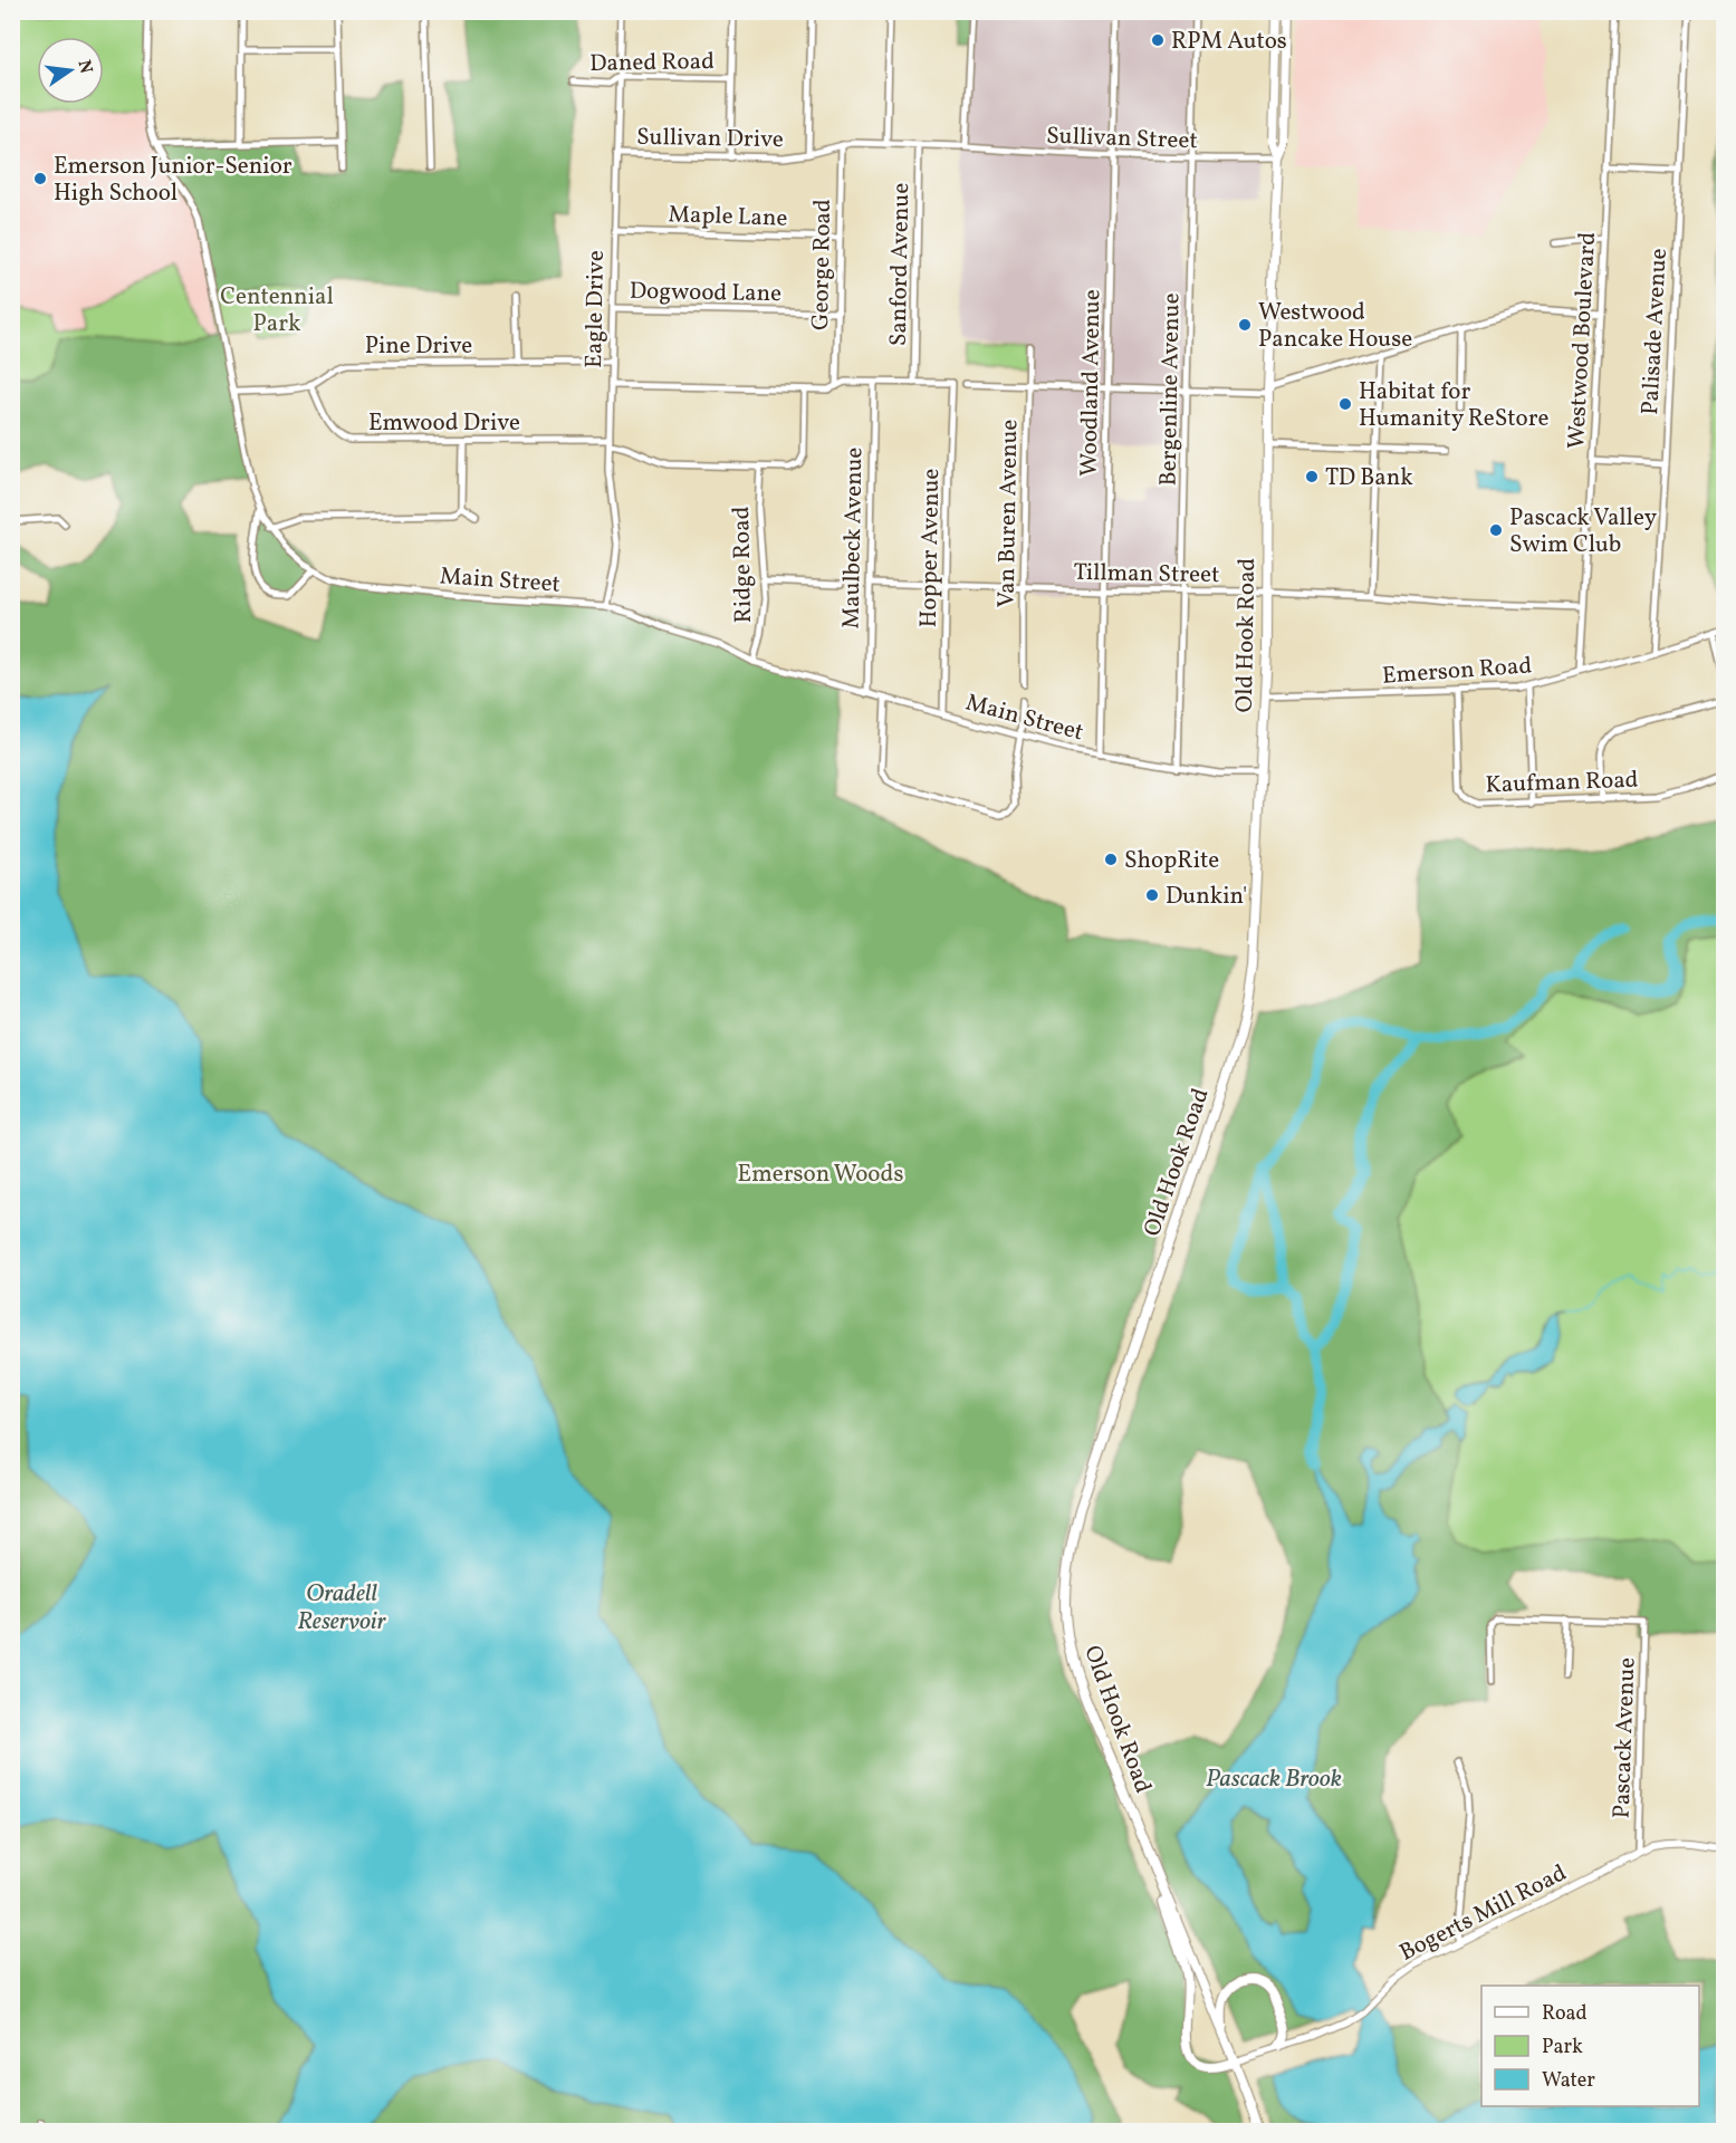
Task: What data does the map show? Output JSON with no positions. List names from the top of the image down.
{
  "streets": {
    "main road": ["Old Hook Road"],
    "street": [
      "Daned Road",
      "Sullivan Drive",
      "Sullivan Street",
      "Maple Lane",
      "George Road",
      "Sanford Avenue",
      "Dogwood Lane",
      "Eagle Drive",
      "Palisade Avenue",
      "Westwood Boulevard",
      "Pine Drive",
      "Woodland Avenue",
      "Bergenline Avenue",
      "Emwood Drive",
      "Van Buren Avenue",
      "Maulbeck Avenue",
      "Hopper Avenue",
      "Ridge Road",
      "Tillman Street",
      "Main Street",
      "Emerson Road",
      "Kaufman Road",
      "Pascack Avenue",
      "Bogerts Mill Road"
    ]
  },
  "crossings": [
    ["Daned Road", "Eagle Drive"],
    ["Sullivan Drive", "Sullivan Street"],
    ["Sullivan Drive", "George Road"],
    ["Sullivan Drive", "Sanford Avenue"],
    ["Sullivan Drive", "Eagle Drive"],
    ["Sullivan Street", "Woodland Avenue"],
    ["Sullivan Street", "Bergenline Avenue"],
    ["Sullivan Street", "Old Hook Road"],
    ["Maple Lane", "George Road"],
    ["Maple Lane", "Eagle Drive"],
    ["George Road", "Dogwood Lane"],
    ["Sanford Avenue", "Hopper Avenue"],
    ["Dogwood Lane", "Eagle Drive"],
    ["Eagle Drive", "Pine Drive"],
    ["Eagle Drive", "Emwood Drive"],
    ["Eagle Drive", "Main Street"],
    ["Palisade Avenue", "Emerson Road"],
    ["Westwood Boulevard", "Tillman Street"],
    ["Westwood Boulevard", "Emerson Road"],
    ["Pine Drive", "Emwood Drive"],
    ["Pine Drive", "Main Street"],
    ["Woodland Avenue", "Tillman Street"],
    ["Woodland Avenue", "Main Street"],
    ["Bergenline Avenue", "Tillman Street"],
    ["Bergenline Avenue", "Main Street"],
    ["Emwood Drive", "Ridge Road"],
    ["Van Buren Avenue", "Tillman Street"],
    ["Maulbeck Avenue", "Tillman Street"],
    ["Maulbeck Avenue", "Main Street"],
    ["Hopper Avenue", "Tillman Street"],
    ["Hopper Avenue", "Main Street"],
    ["Ridge Road", "Main Street"],
    ["Tillman Street", "Old Hook Road"],
    ["Main Street", "Old Hook Road"],
    ["Old Hook Road", "Emerson Road"],
    ["Old Hook Road", "Bogerts Mill Road"],
    ["Emerson Road", "Kaufman Road"],
    ["Pascack Avenue", "Bogerts Mill Road"]
  ],
  "water": ["Oradell Reservoir", "Pascack Brook"],
  "parks": ["Centennial Park", "Emerson Woods"],
  "places": [
    "RPM Autos",
    "Emerson Junior-Senior High School",
    "Westwood Pancake House",
    "Habitat for Humanity ReStore",
    "TD Bank",
    "Pascack Valley Swim Club",
    "ShopRite",
    "Dunkin'"
  ],
  "legend": ["Road", "Park", "Water"],
  "north": "right"
}
